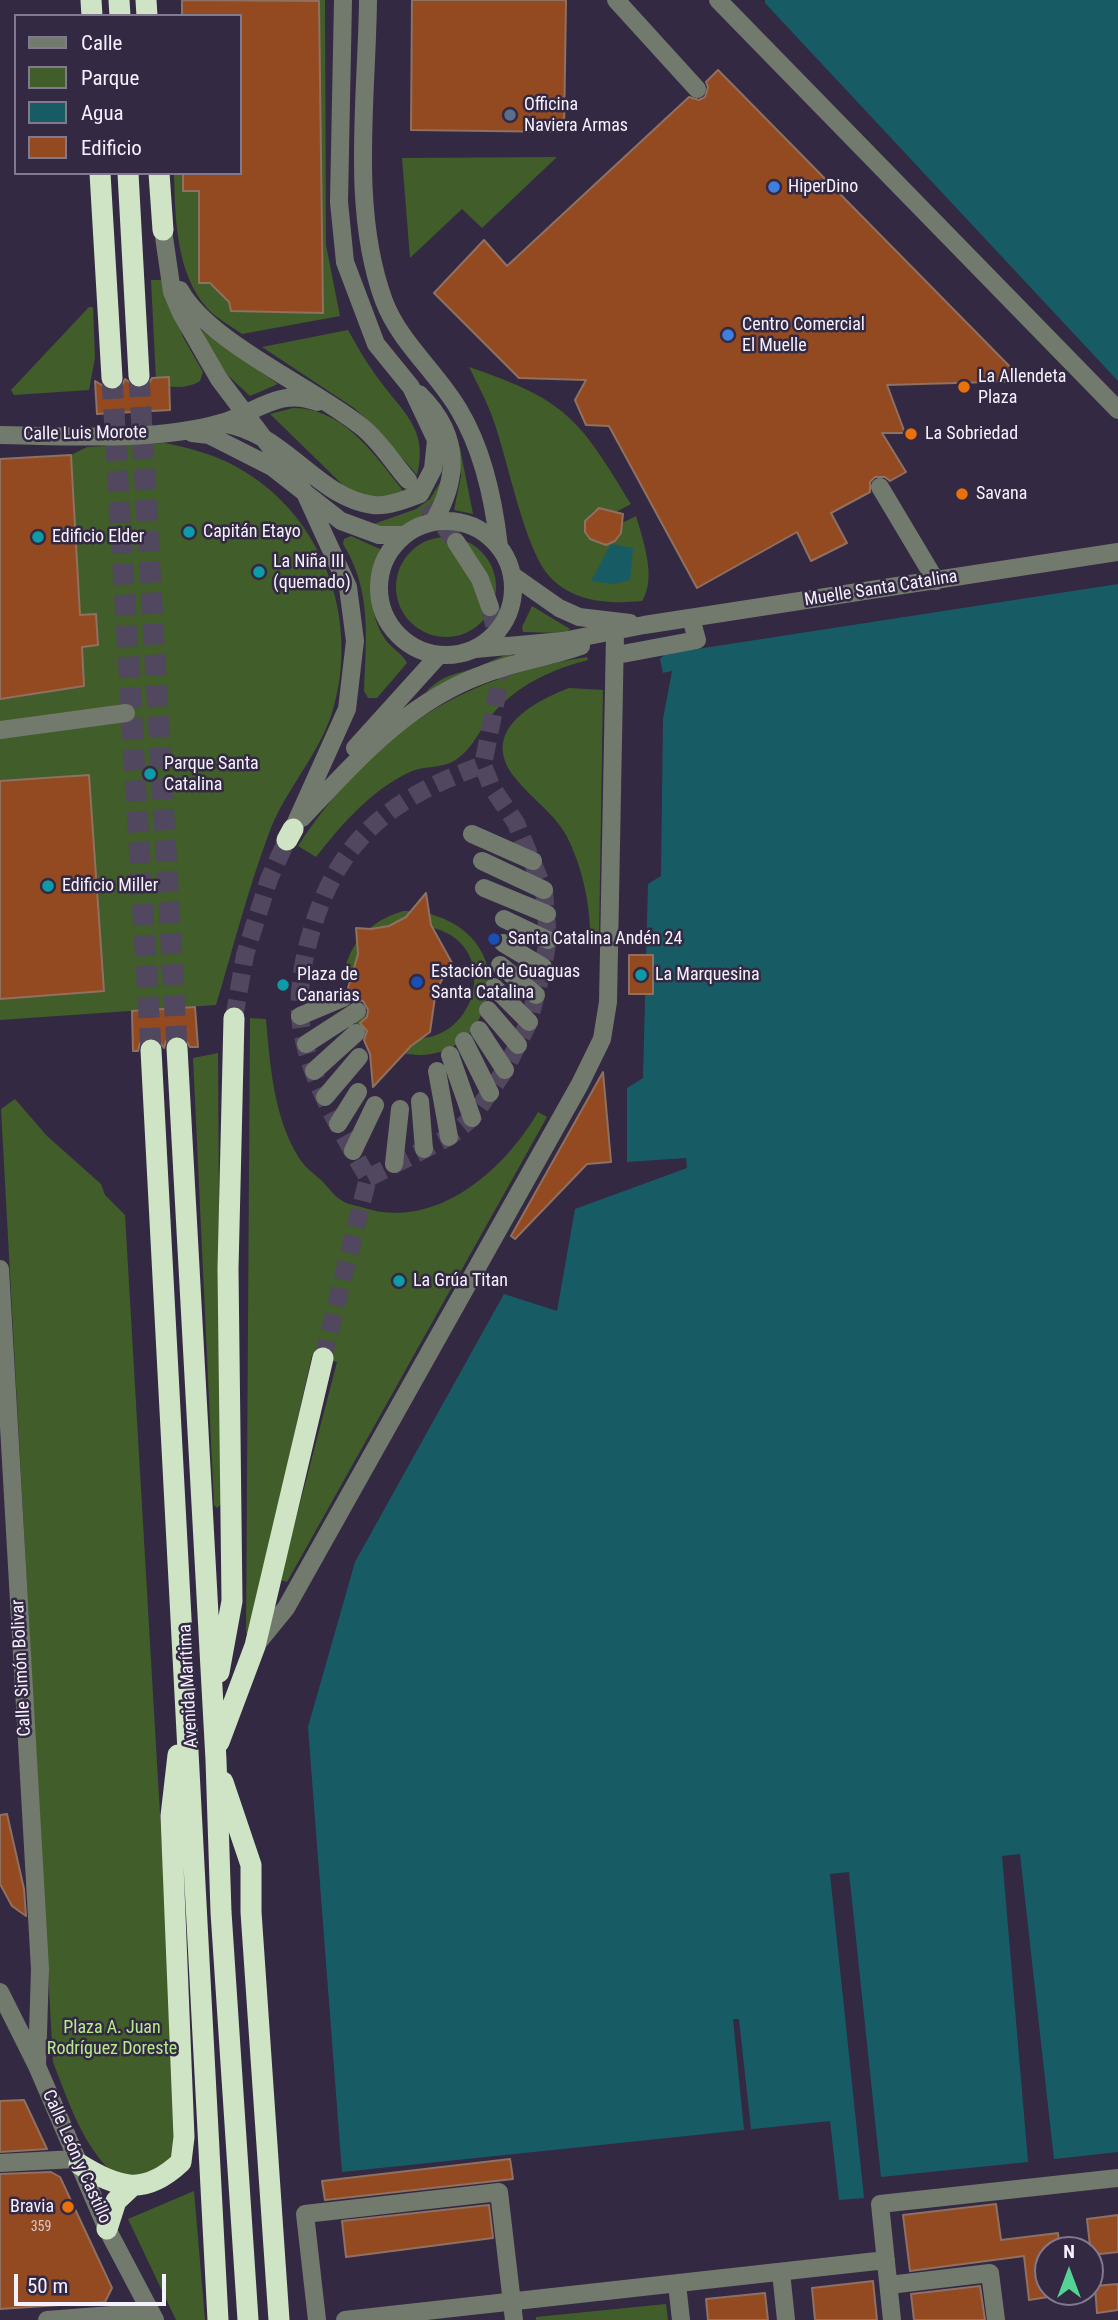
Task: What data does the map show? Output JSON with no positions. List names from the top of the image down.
{
  "streets": {
    "highway": ["Avenida Marítima"],
    "street": [
      "Calle Luis Morote",
      "Muelle Santa Catalina",
      "Calle Simón Bolivar",
      "Calle León y Castillo"
    ]
  },
  "crossings": [
    ["Calle Simón Bolivar", "Calle León y Castillo"]
  ],
  "parks": ["Plaza A. Juan Rodríguez Doreste"],
  "places": [
    "Officina Naviera Armas",
    "HiperDino",
    "Centro Comercial El Muelle",
    "La Allendeta Plaza",
    "La Sobriedad",
    "Savana",
    "Capitán Etayo",
    "Edificio Elder",
    "La Niña III (quemado)",
    "Parque Santa Catalina",
    "Edificio Miller",
    "Santa Catalina Andén 24",
    "La Marquesina",
    "Estación de Guaguas Santa Catalina",
    "Plaza de Canarias",
    "La Grúa Titan",
    "Bravia"
  ],
  "house_numbers": ["359"],
  "legend": [
    "Calle",
    "Parque",
    "Agua",
    "Edificio"
  ],
  "scale_bar": "50 m",
  "north": "top"
}
